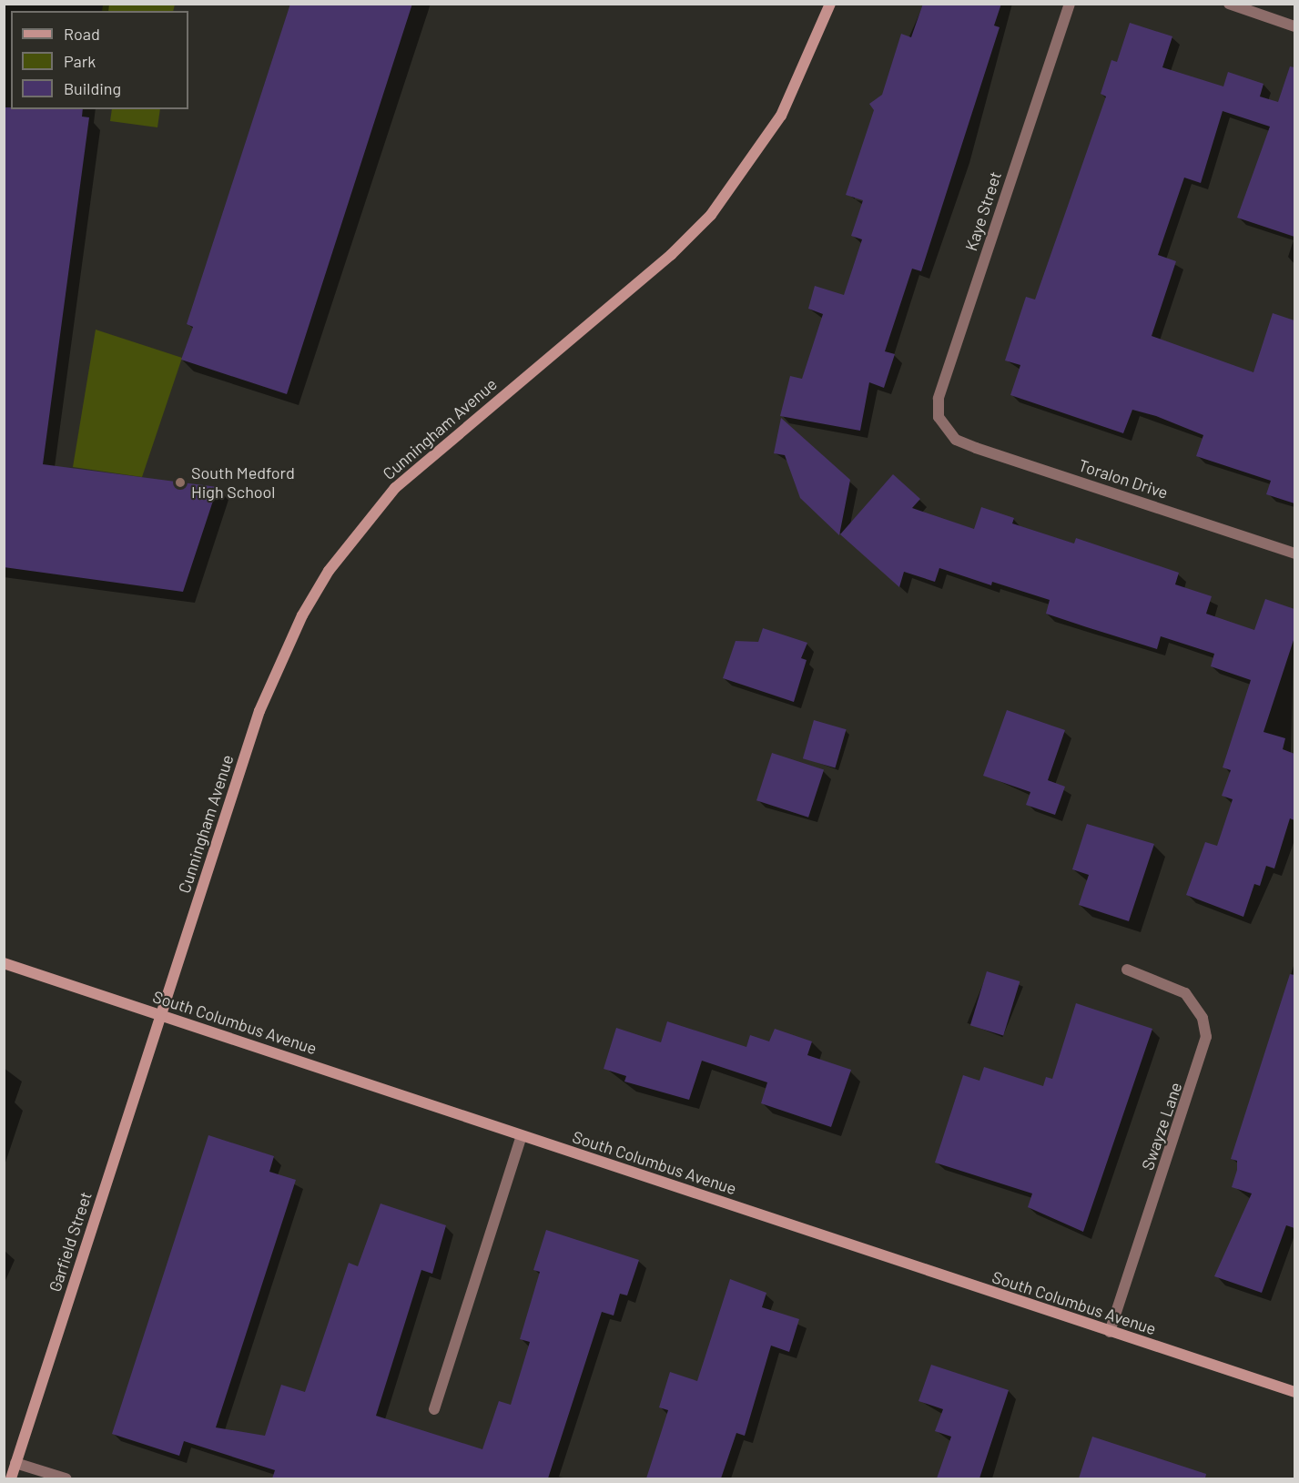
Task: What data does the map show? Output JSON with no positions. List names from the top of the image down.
{
  "streets": {
    "main road": ["Cunningham Avenue", "South Columbus Avenue", "Garfield Street"],
    "street": ["Kaye Street", "Toralon Drive", "Swayze Lane"]
  },
  "crossings": [
    ["Kaye Street", "Toralon Drive"],
    ["Cunningham Avenue", "South Columbus Avenue"],
    ["Cunningham Avenue", "Garfield Street"],
    ["South Columbus Avenue", "Swayze Lane"],
    ["South Columbus Avenue", "Garfield Street"]
  ],
  "places": ["South Medford High School"],
  "legend": ["Road", "Park", "Building"]
}
